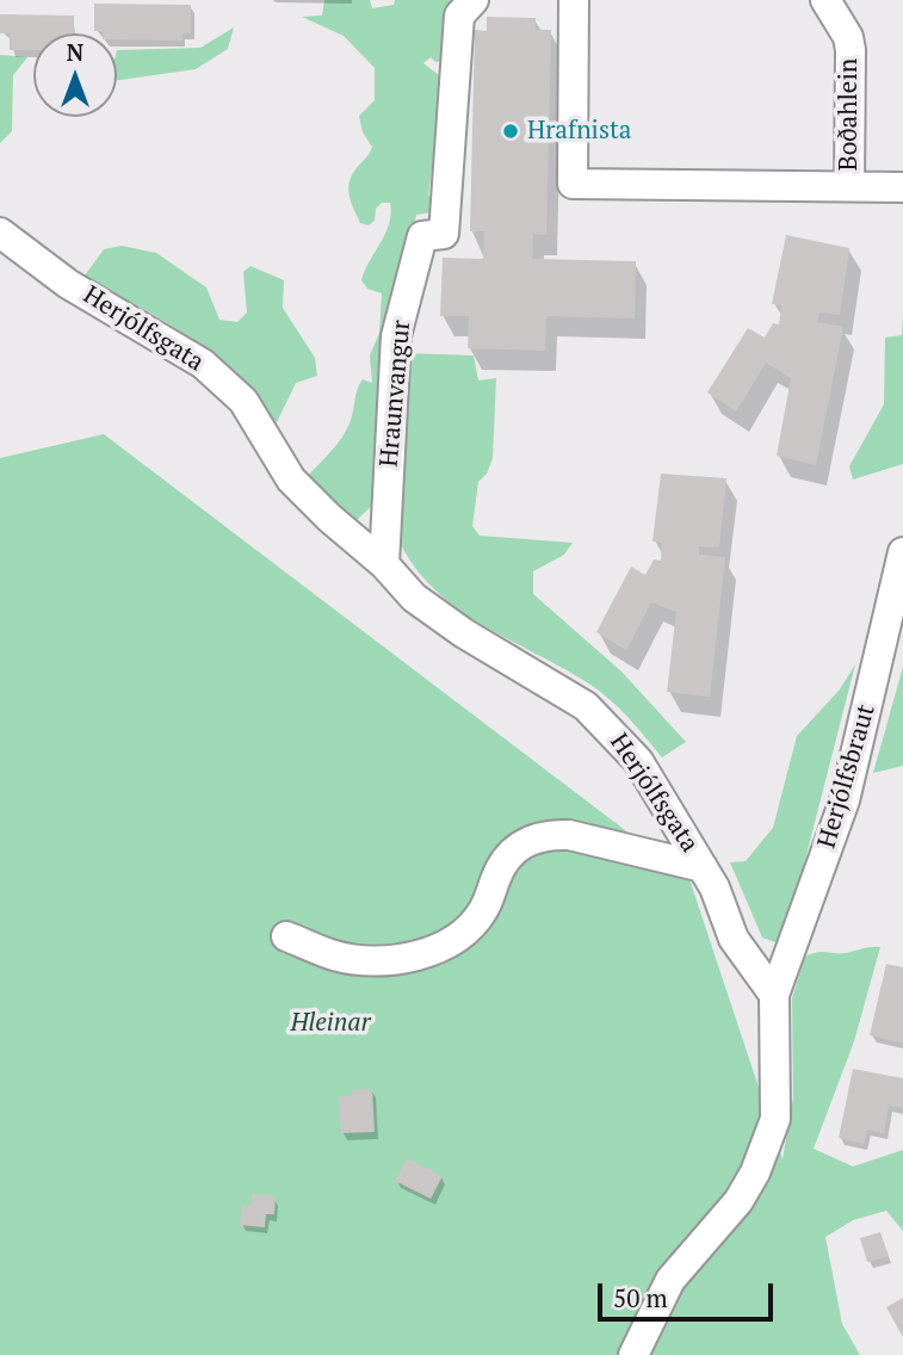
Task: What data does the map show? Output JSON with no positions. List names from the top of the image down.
{
  "streets": {
    "street": [
      "Boðahlein",
      "Herjólfsgata",
      "Hraunvangur",
      "Herjólfsbraut"
    ]
  },
  "crossings": [
    ["Herjólfsgata", "Hraunvangur"],
    ["Herjólfsgata", "Herjólfsbraut"]
  ],
  "parks": ["Hleinar"],
  "places": ["Hrafnista"],
  "scale_bar": "50 m",
  "north": "top"
}
